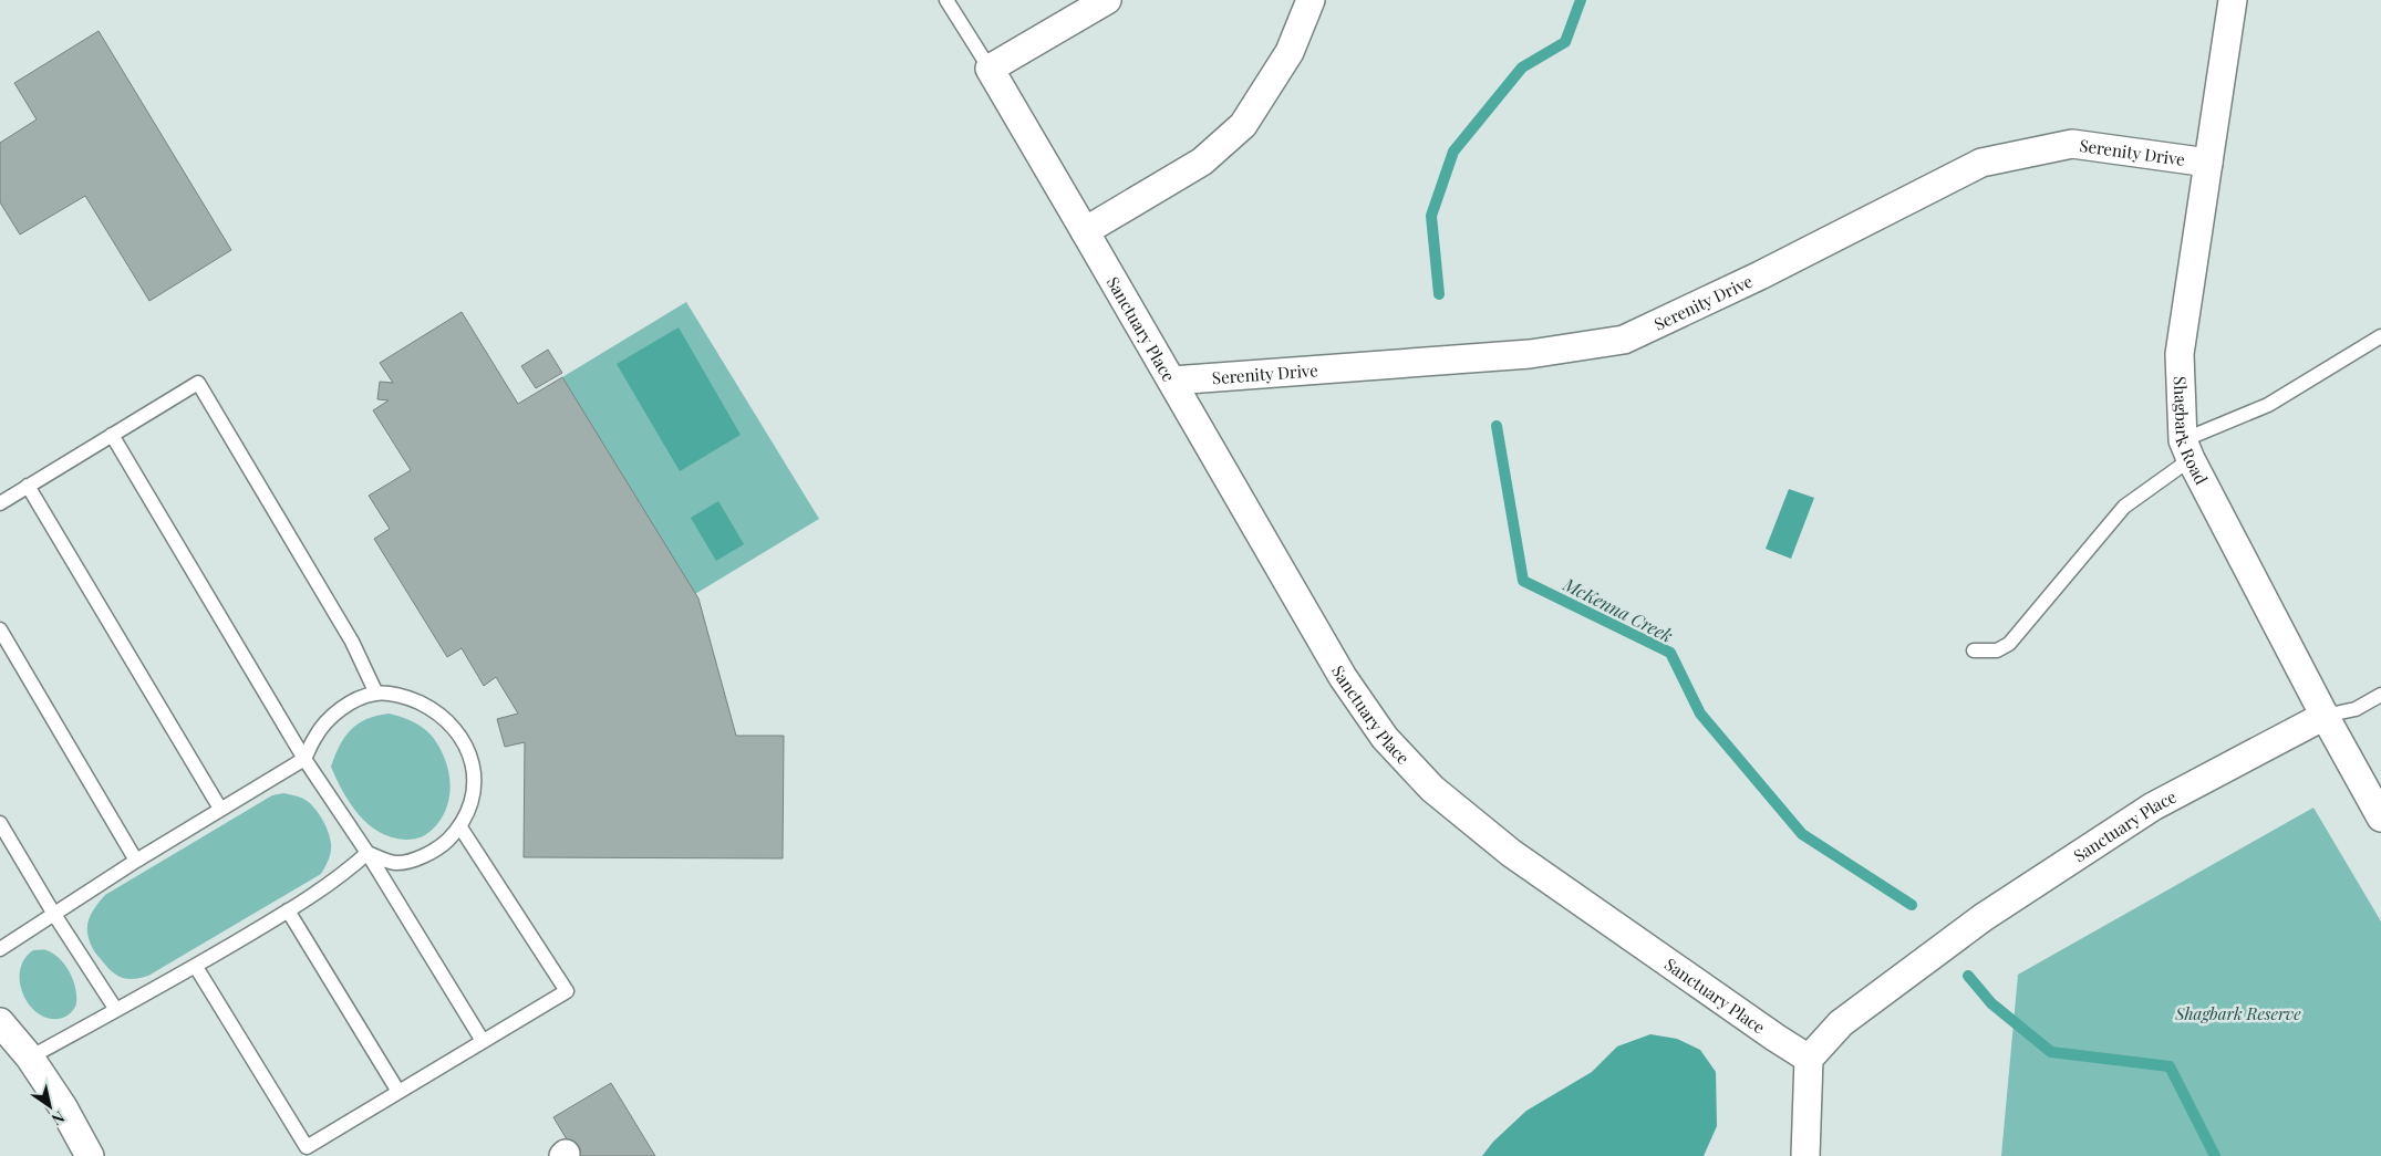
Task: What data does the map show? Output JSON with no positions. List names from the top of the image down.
{
  "streets": {
    "street": ["Serenity Drive", "Sanctuary Place", "Shagbark Road"]
  },
  "crossings": [
    ["Serenity Drive", "Sanctuary Place"],
    ["Serenity Drive", "Shagbark Road"],
    ["Sanctuary Place", "Shagbark Road"]
  ],
  "water": ["McKenna Creek"],
  "parks": ["Shagbark Reserve"],
  "north": "bottom right"
}
